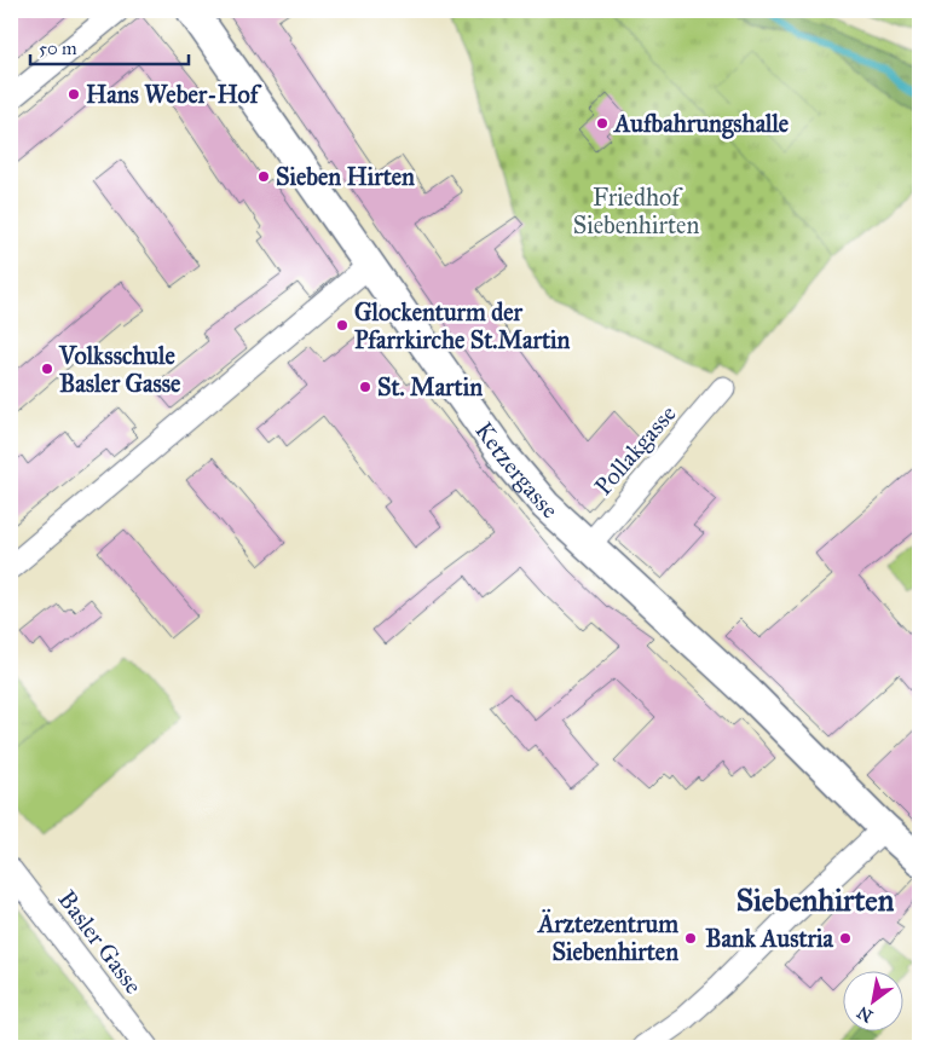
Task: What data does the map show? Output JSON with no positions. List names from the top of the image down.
{
  "streets": {
    "main road": ["Ketzergasse"],
    "street": ["Pollakgasse", "Basler Gasse"]
  },
  "crossings": [
    ["Pollakgasse", "Ketzergasse"]
  ],
  "districts": ["Siebenhirten"],
  "parks": ["Friedhof Siebenhirten"],
  "places": [
    "Hans Weber-Hof",
    "Aufbahrungshalle",
    "Sieben Hirten",
    "Glockenturm der Pfarrkirche St.Martin",
    "Volksschule Basler Gasse",
    "St. Martin",
    "Ärztezentrum Siebenhirten",
    "Bank Austria"
  ],
  "scale_bar": "50 m",
  "north": "bottom left"
}
